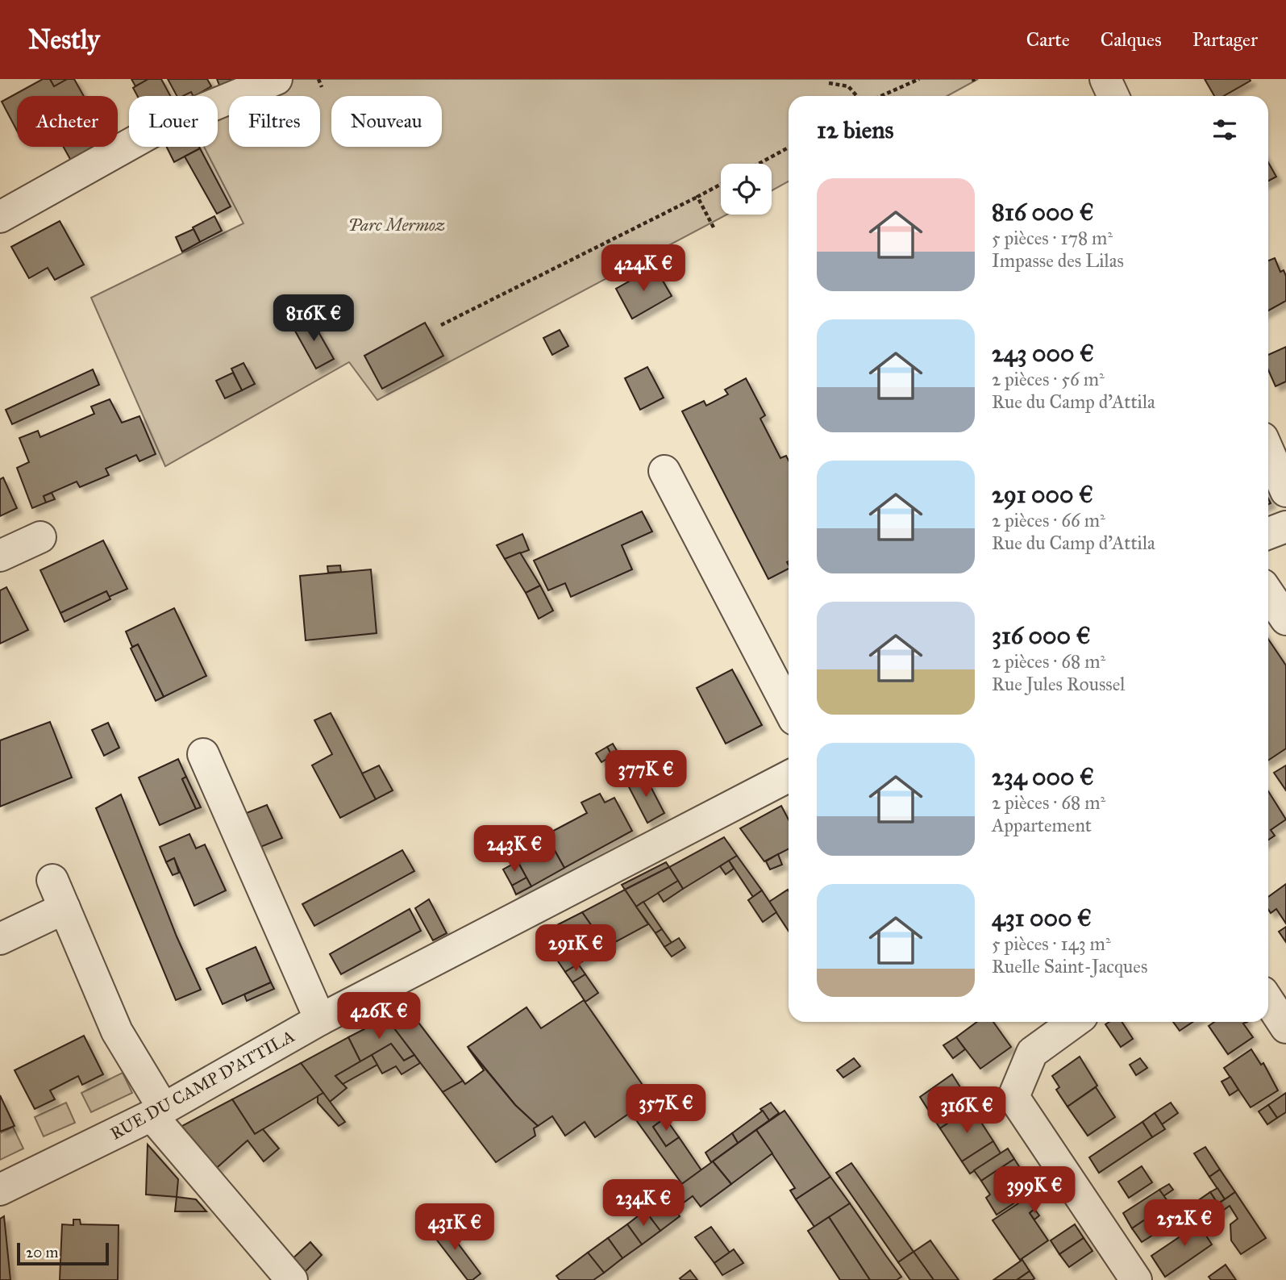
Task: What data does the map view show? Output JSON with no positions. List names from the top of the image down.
{
  "streets": {
    "street": ["RUE DU CAMP D'ATTILA"]
  },
  "parks": ["Parc Mermoz"],
  "scale_bar": "20 m",
  "page": {
    "header": "Nestly",
    "nav": ["Carte", "Calques", "Partager"],
    "chip": [
      "Acheter",
      "Louer",
      "Filtres",
      "Nouveau"
    ],
    "heading": "12 biens",
    "list": [
      {
        "name": "816 000 €",
        "note": "5 pièces · 178 m² · Impasse des Lilas"
      },
      {
        "name": "243 000 €",
        "note": "2 pièces · 56 m² · Rue du Camp d'Attila"
      },
      {
        "name": "291 000 €",
        "note": "2 pièces · 66 m² · Rue du Camp d'Attila"
      },
      {
        "name": "316 000 €",
        "note": "2 pièces · 68 m² · Rue Jules Roussel"
      },
      {
        "name": "234 000 €",
        "note": "2 pièces · 68 m² · Appartement"
      },
      {
        "name": "431 000 €",
        "note": "5 pièces · 143 m² · Ruelle Saint-Jacques"
      }
    ],
    "price": [
      "424K €",
      "816K €",
      "377K €",
      "243K €",
      "291K €",
      "426K €",
      "357K €",
      "316K €",
      "399K €",
      "234K €",
      "252K €",
      "431K €"
    ],
    "scale": "20 m"
  }
}
